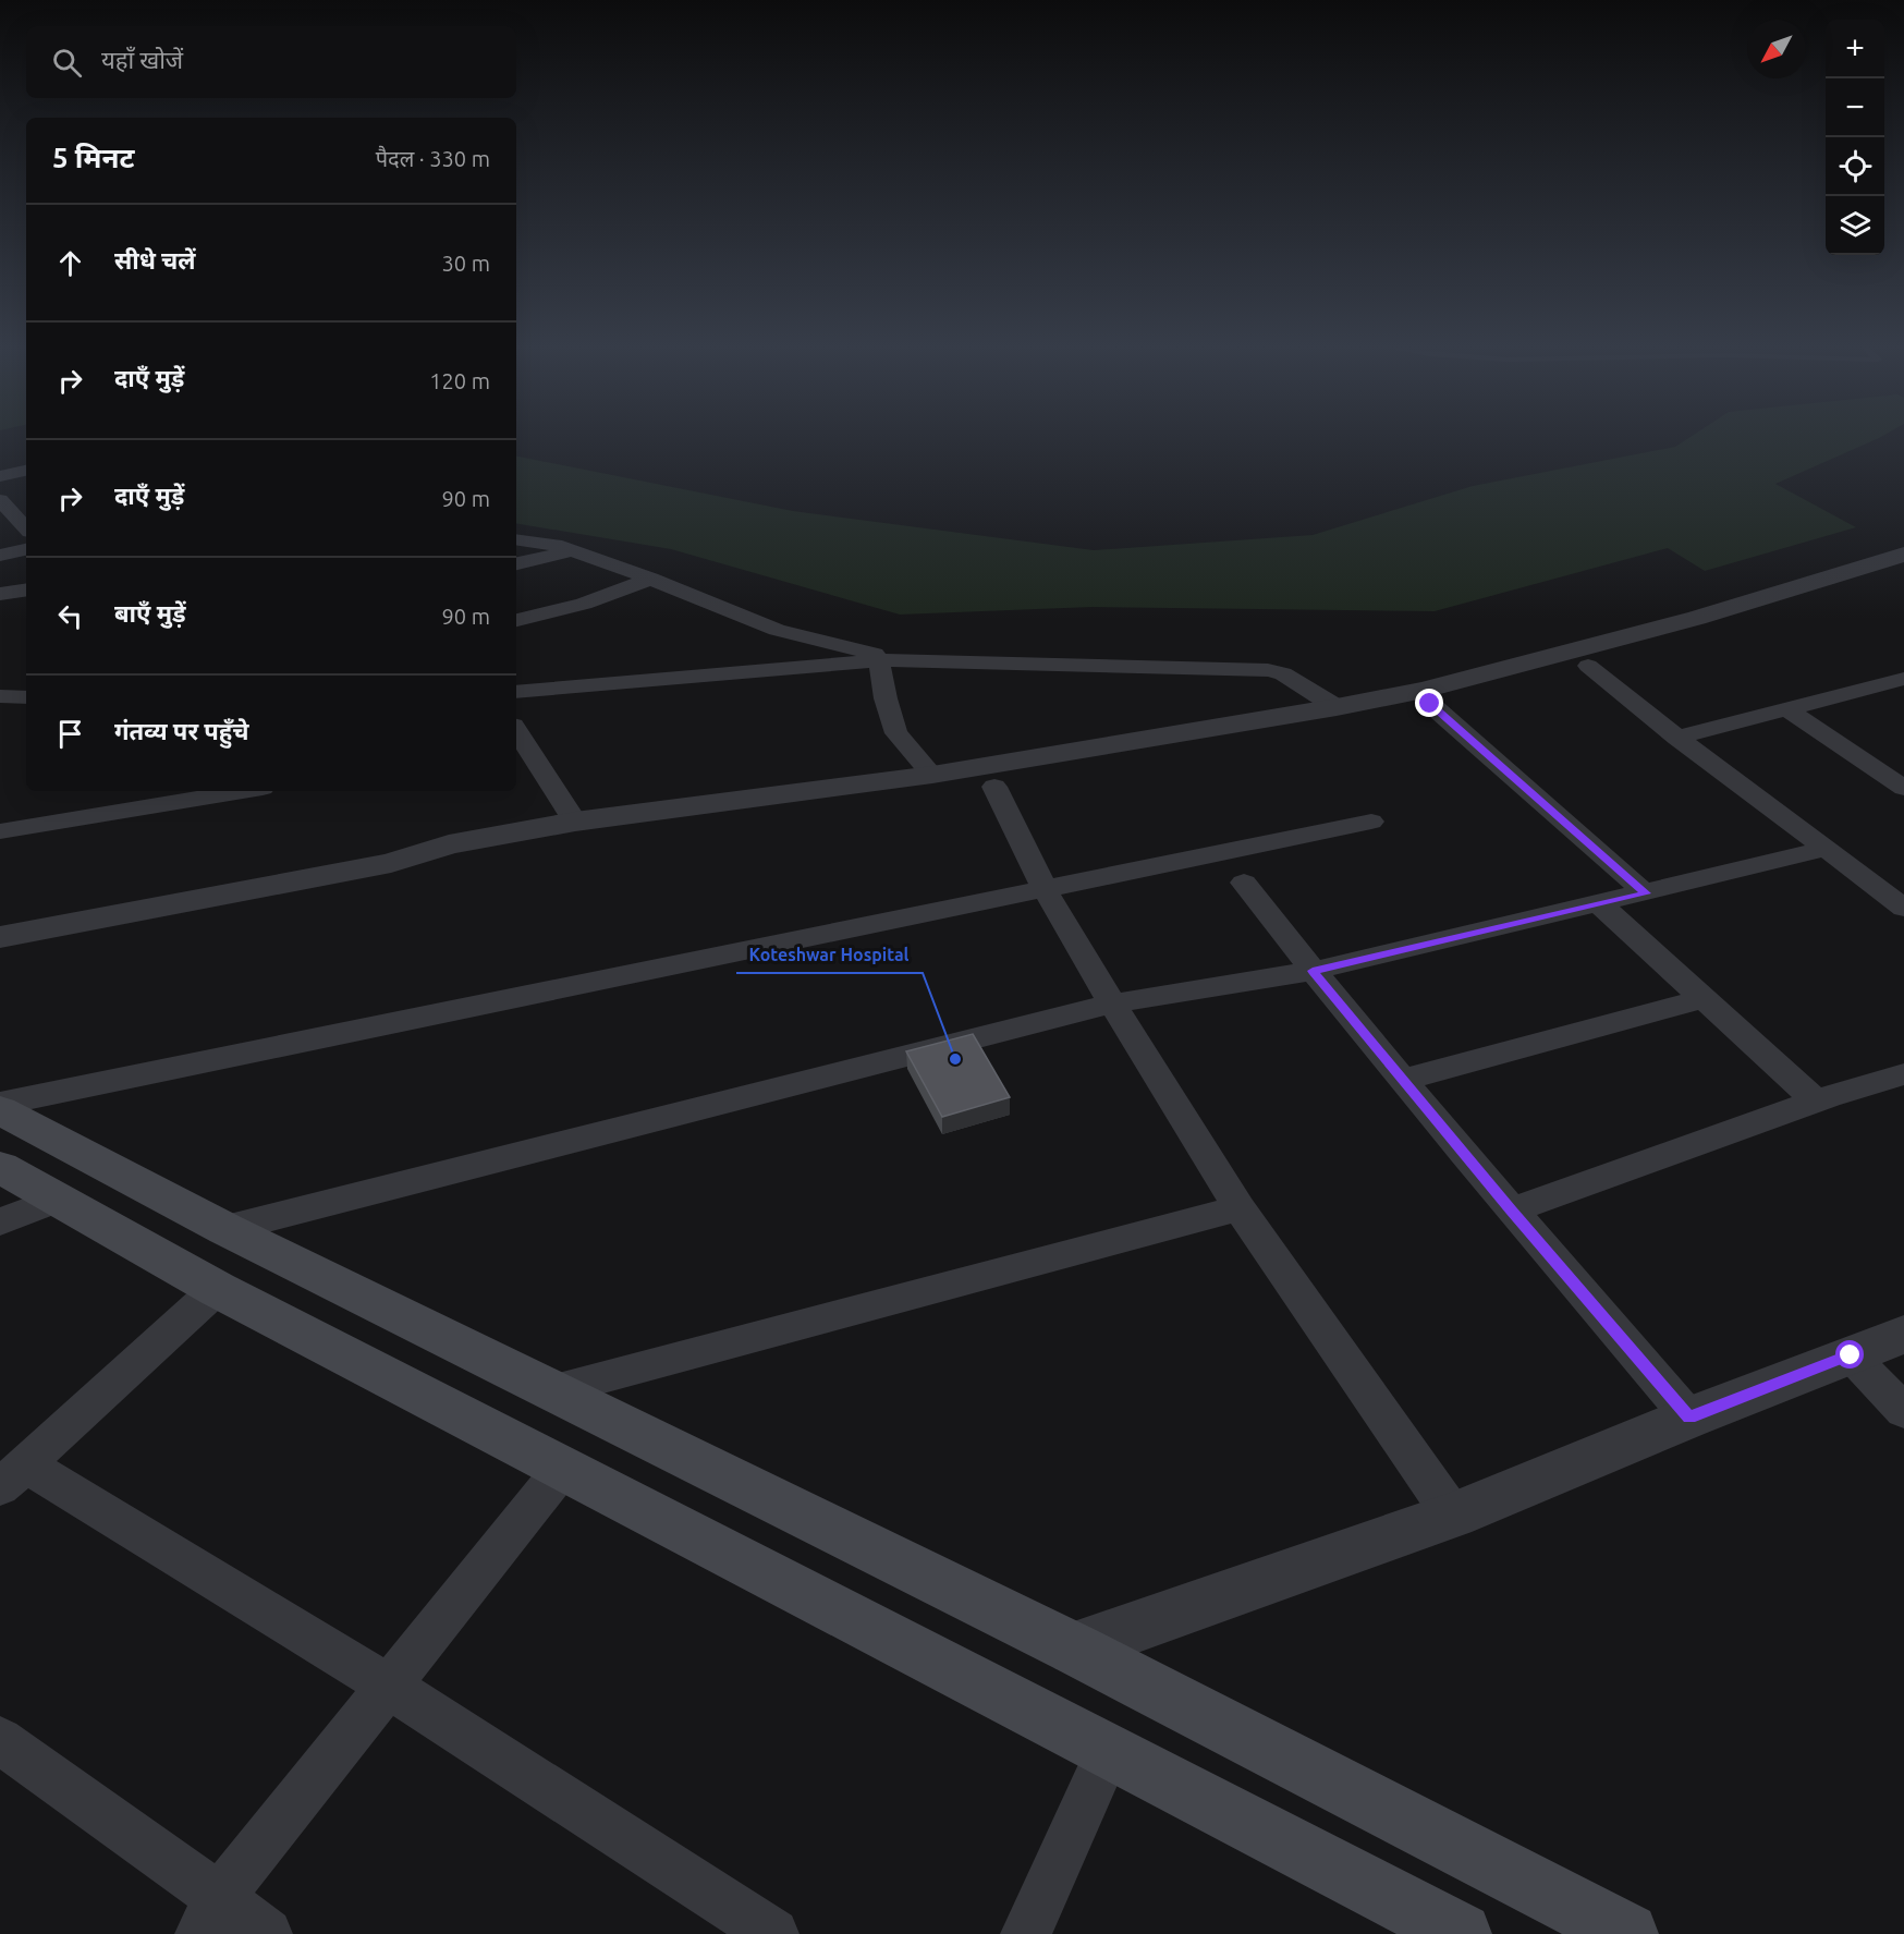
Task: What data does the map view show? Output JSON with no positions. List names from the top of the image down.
{
  "places": ["Koteshwar Hospital"],
  "north": "bottom left",
  "page": {
    "map_buttons": ["+", "−"],
    "search": "यहाँ खोजें",
    "heading": ["5 मिनट", "पैदल · 330 m"],
    "list": [
      ["सीधे चलें", "30 m"],
      ["दाएँ मुड़ें", "120 m"],
      ["दाएँ मुड़ें", "90 m"],
      ["बाएँ मुड़ें", "90 m"],
      "गंतव्य पर पहुँचे"
    ]
  }
}
